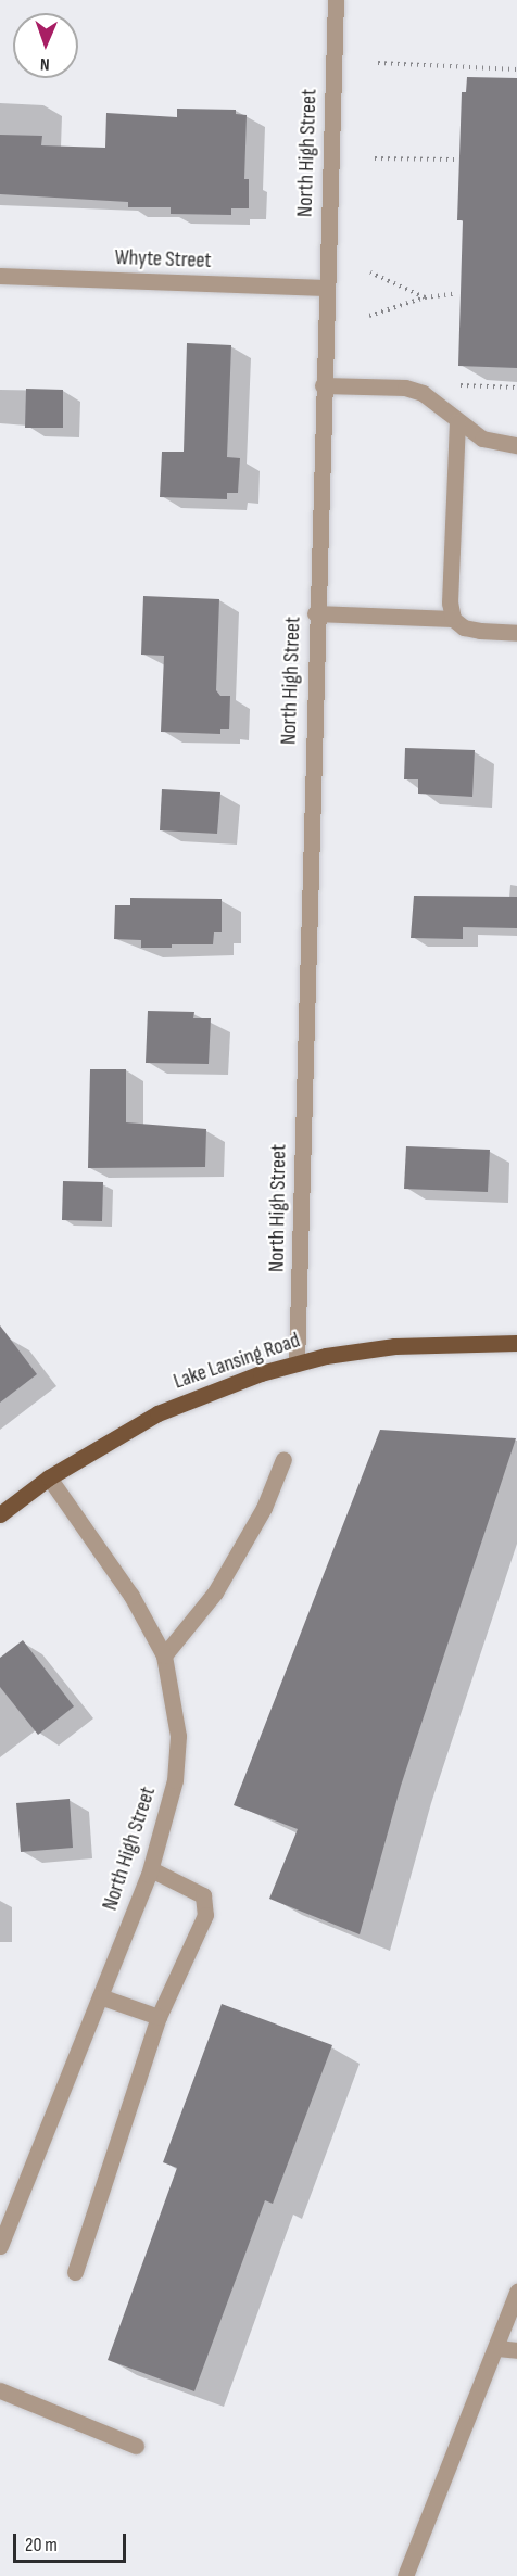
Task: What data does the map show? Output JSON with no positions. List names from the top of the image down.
{
  "streets": {
    "main road": ["Lake Lansing Road"],
    "street": ["North High Street", "Whyte Street"]
  },
  "crossings": [
    ["North High Street", "Whyte Street"],
    ["North High Street", "Lake Lansing Road"]
  ],
  "scale_bar": "20 m",
  "north": "bottom"
}
